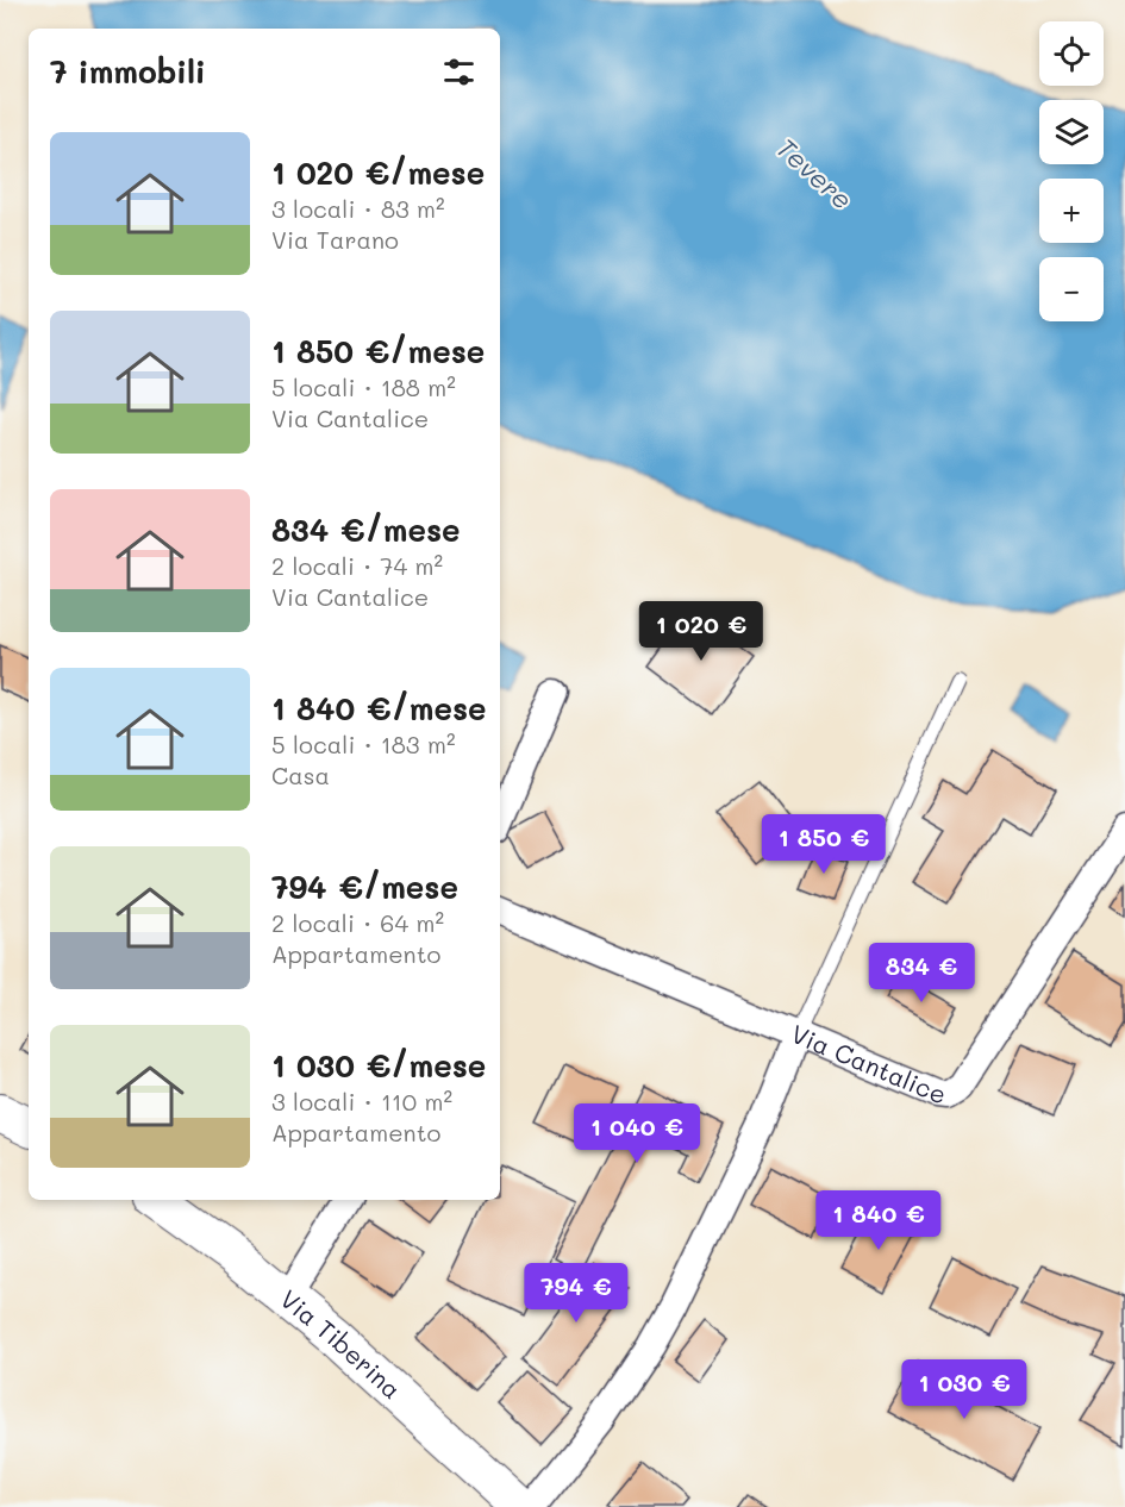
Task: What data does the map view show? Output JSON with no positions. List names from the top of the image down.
{
  "streets": {
    "main road": ["Via Tiberina"],
    "street": ["Via Cantalice"]
  },
  "water": ["Tevere"],
  "page": {
    "map_buttons": ["+", "−"],
    "heading": "7 immobili",
    "list": [
      {
        "name": "1 020 €/mese",
        "note": "3 locali · 83 m² · Via Tarano"
      },
      {
        "name": "1 850 €/mese",
        "note": "5 locali · 188 m² · Via Cantalice"
      },
      {
        "name": "834 €/mese",
        "note": "2 locali · 74 m² · Via Cantalice"
      },
      {
        "name": "1 840 €/mese",
        "note": "5 locali · 183 m² · Casa"
      },
      {
        "name": "794 €/mese",
        "note": "2 locali · 64 m² · Appartamento"
      },
      {
        "name": "1 030 €/mese",
        "note": "3 locali · 110 m² · Appartamento"
      }
    ],
    "price": [
      "1 020 €",
      "1 850 €",
      "834 €",
      "1 040 €",
      "1 840 €",
      "794 €",
      "1 030 €"
    ]
  }
}
